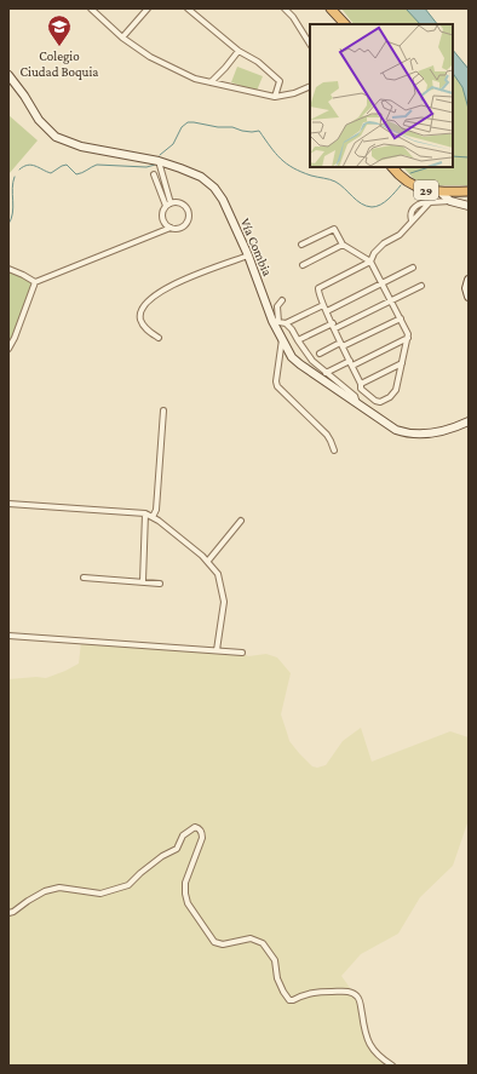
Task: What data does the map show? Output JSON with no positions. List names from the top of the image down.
{
  "streets": {
    "highway": ["29"],
    "main road": ["Vía Combia"]
  },
  "places": {
    "school or university": ["Colegio Ciudad Boquia"]
  }
}
